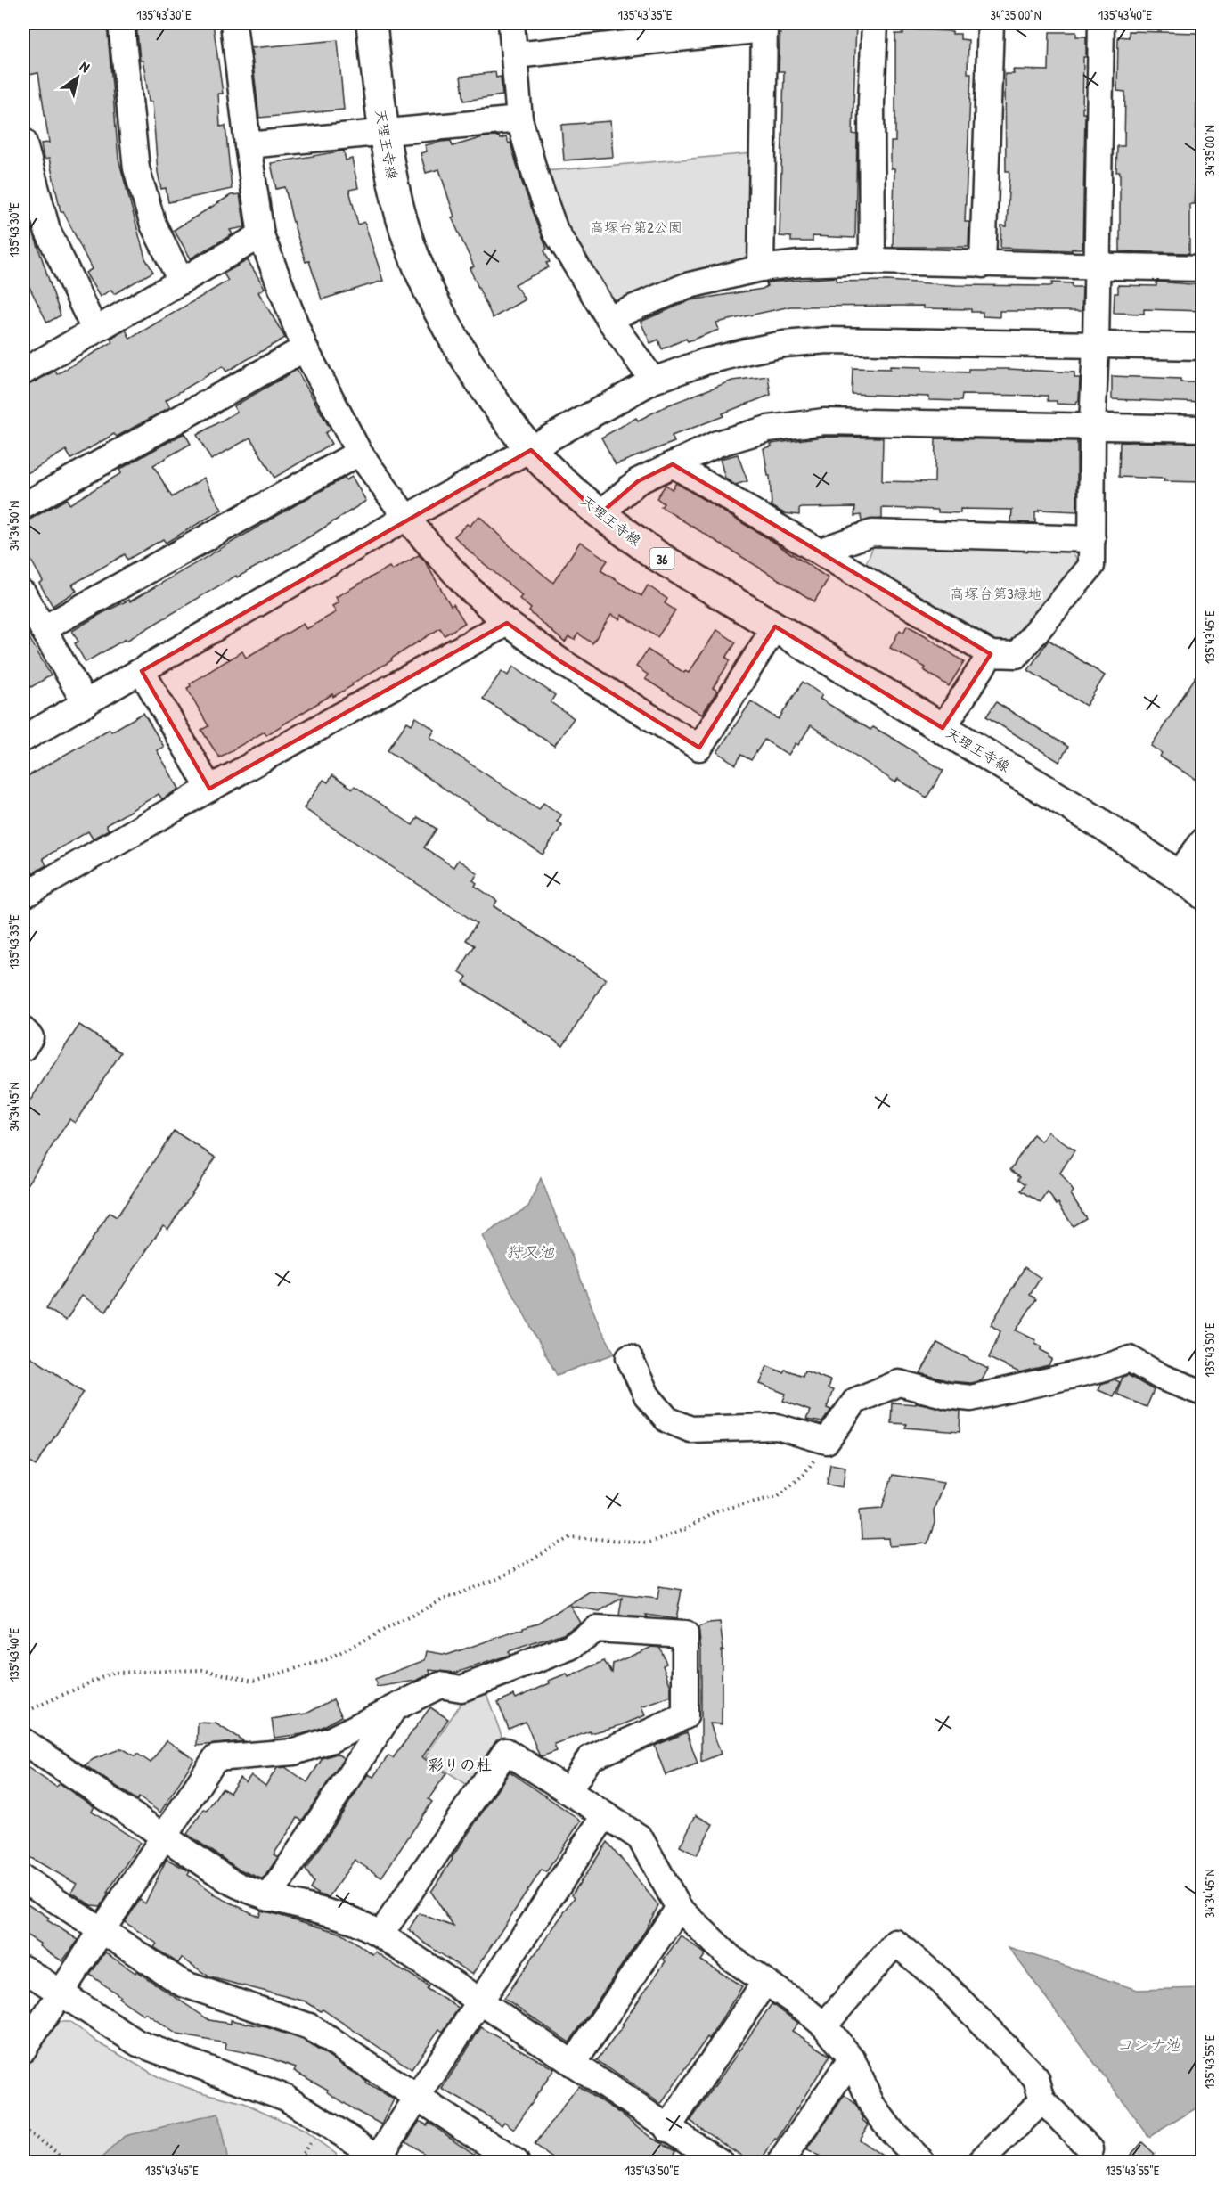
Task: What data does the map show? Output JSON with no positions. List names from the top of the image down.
{
  "streets": {
    "main road": ["天理王寺線", "36"]
  },
  "districts": ["彩りの杜"],
  "water": ["狩又池", "コンナ池"],
  "parks": ["高塚台第2公園", "高塚台第3緑地"],
  "north": "top right",
  "coordinates": [
    "135°43'30\"E",
    "135°43'35\"E",
    "34°35'00\"N",
    "135°43'40\"E",
    "34°34'50\"N",
    "135°43'45\"E",
    "34°34'45\"N",
    "135°43'50\"E",
    "135°43'55\"E"
  ]
}
